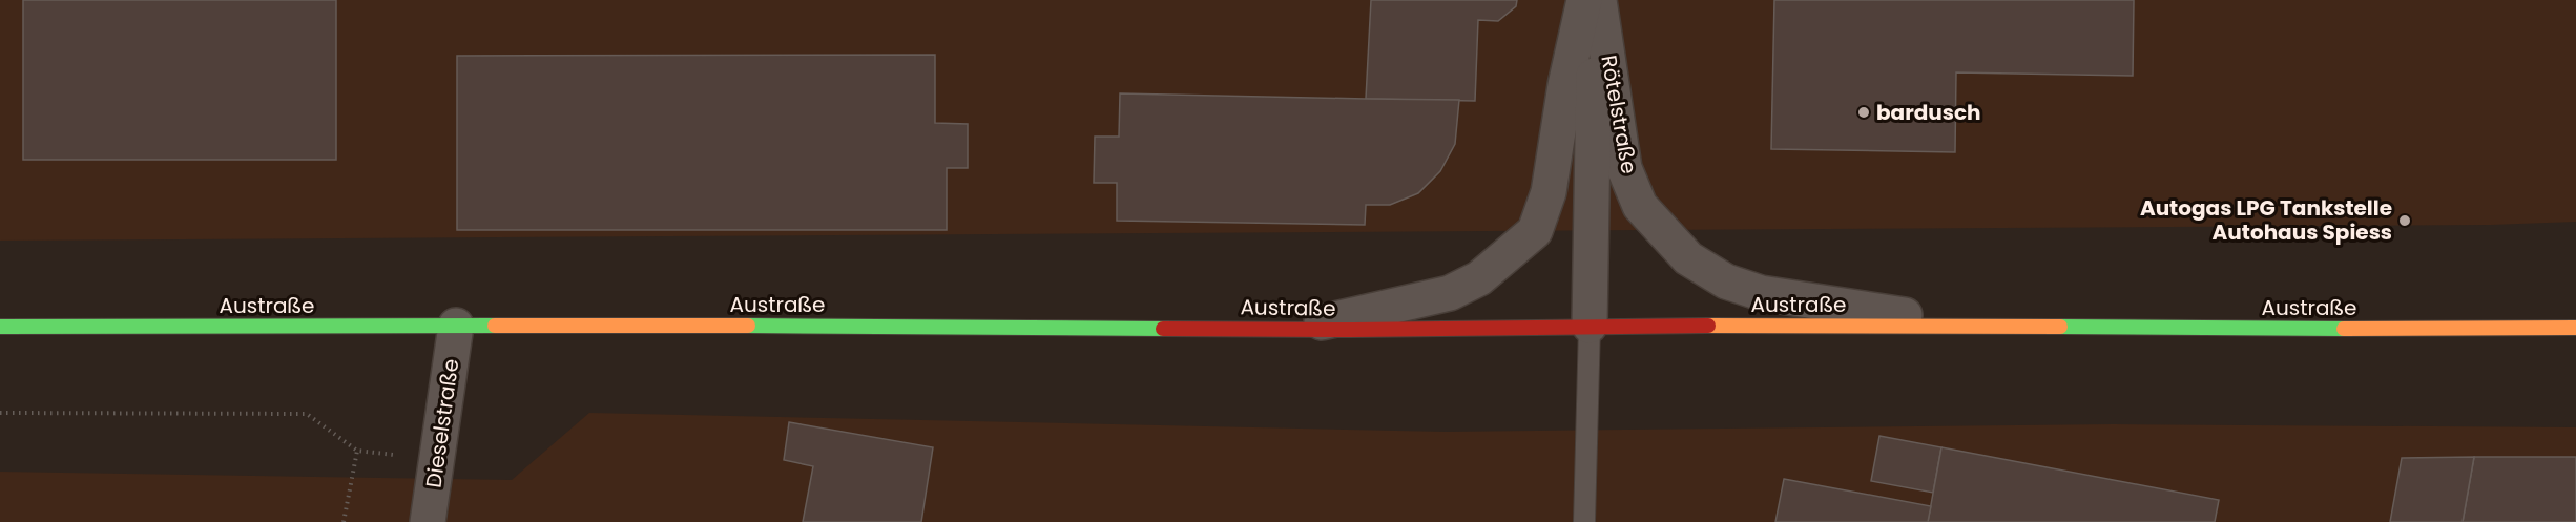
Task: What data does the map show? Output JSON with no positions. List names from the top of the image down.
{
  "streets": {
    "main road": ["Austraße"],
    "street": ["Rötelstraße", "Dieselstraße"]
  },
  "crossings": [
    ["Rötelstraße", "Austraße"],
    ["Austraße", "Dieselstraße"]
  ],
  "places": ["bardusch", "Autogas LPG Tankstelle Autohaus Spiess"]
}
